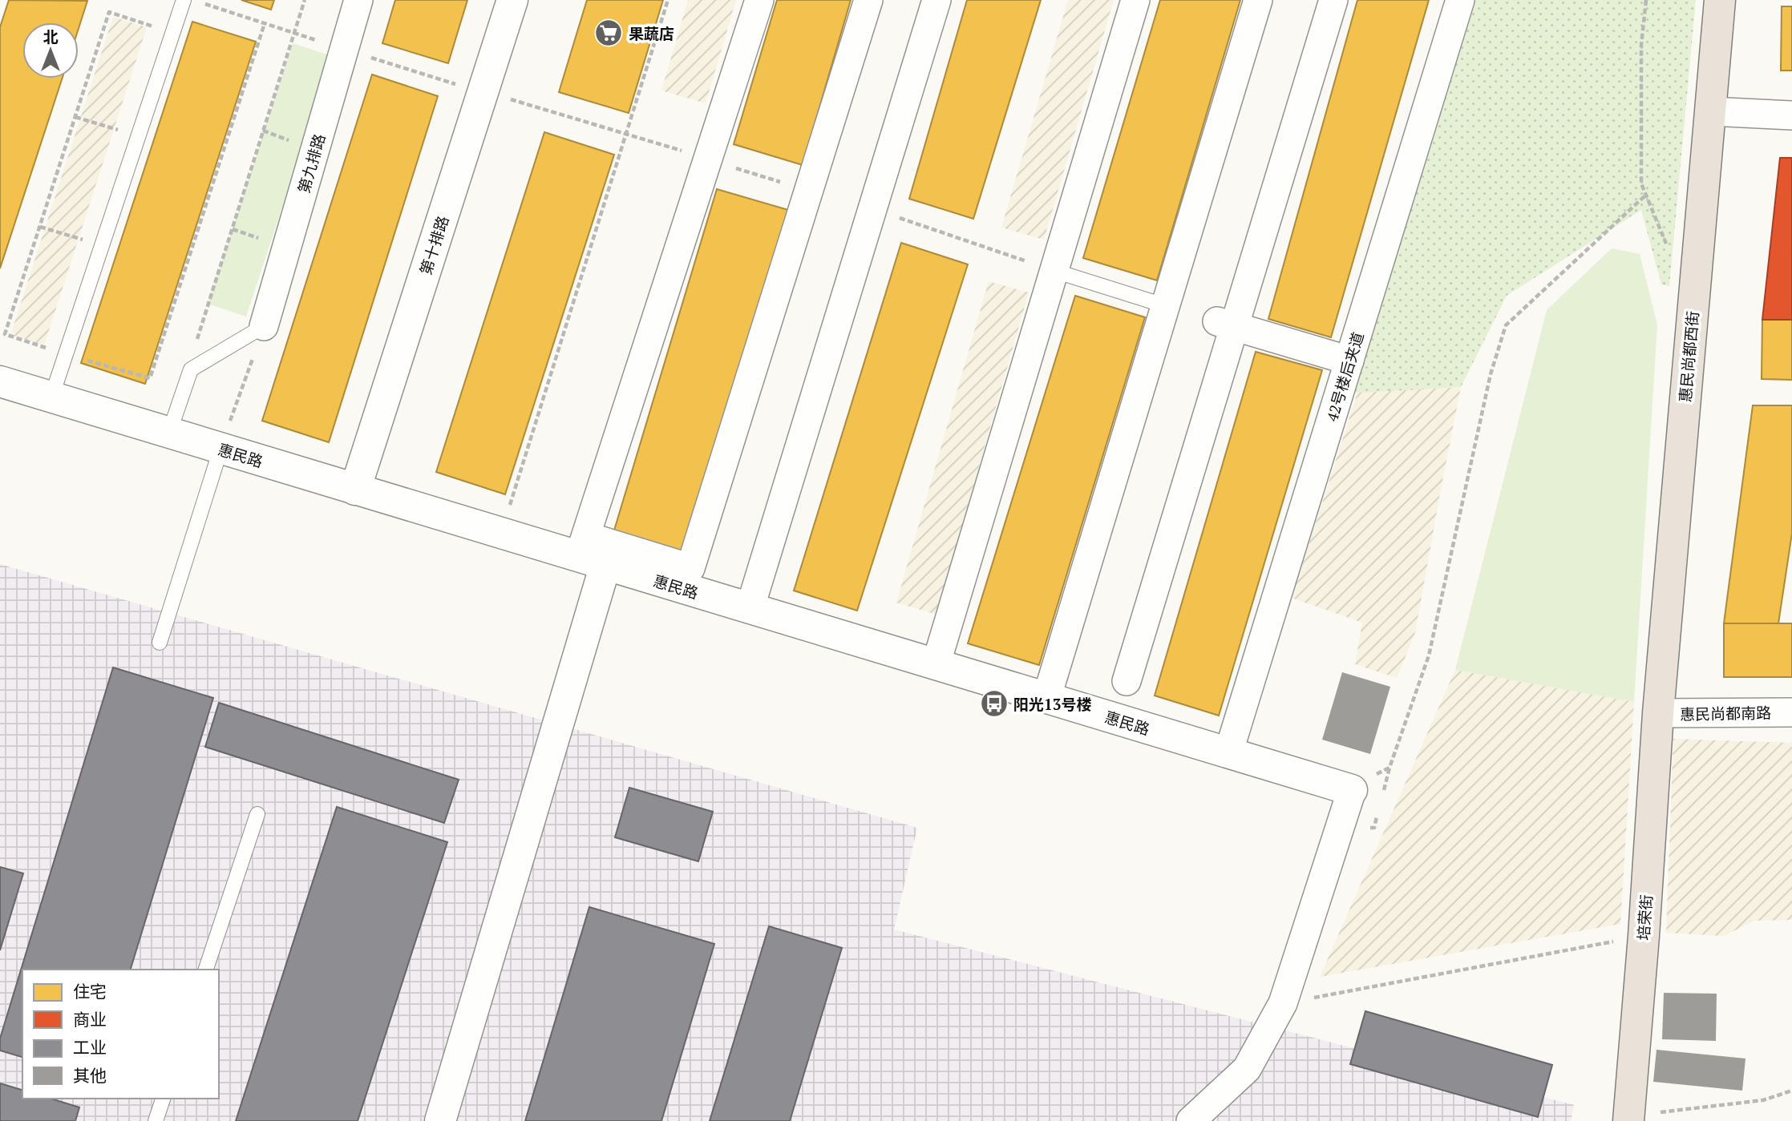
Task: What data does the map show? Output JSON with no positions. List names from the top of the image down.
{
  "streets": {
    "highway": ["惠民尚都西街", "培荣街"],
    "street": [
      "第九排路",
      "第十排路",
      "42号楼后夹道",
      "惠民路",
      "惠民尚都南路"
    ]
  },
  "crossings": [
    ["第十排路", "惠民路"],
    ["惠民尚都西街", "惠民尚都南路"],
    ["惠民尚都西街", "培荣街"],
    ["42号楼后夹道", "惠民路"],
    ["惠民尚都南路", "培荣街"]
  ],
  "places": {
    "supermarket": ["果蔬店"],
    "bus stop": ["阳光13号楼"]
  },
  "legend": [
    "住宅",
    "商业",
    "工业",
    "其他"
  ],
  "north": "top"
}
